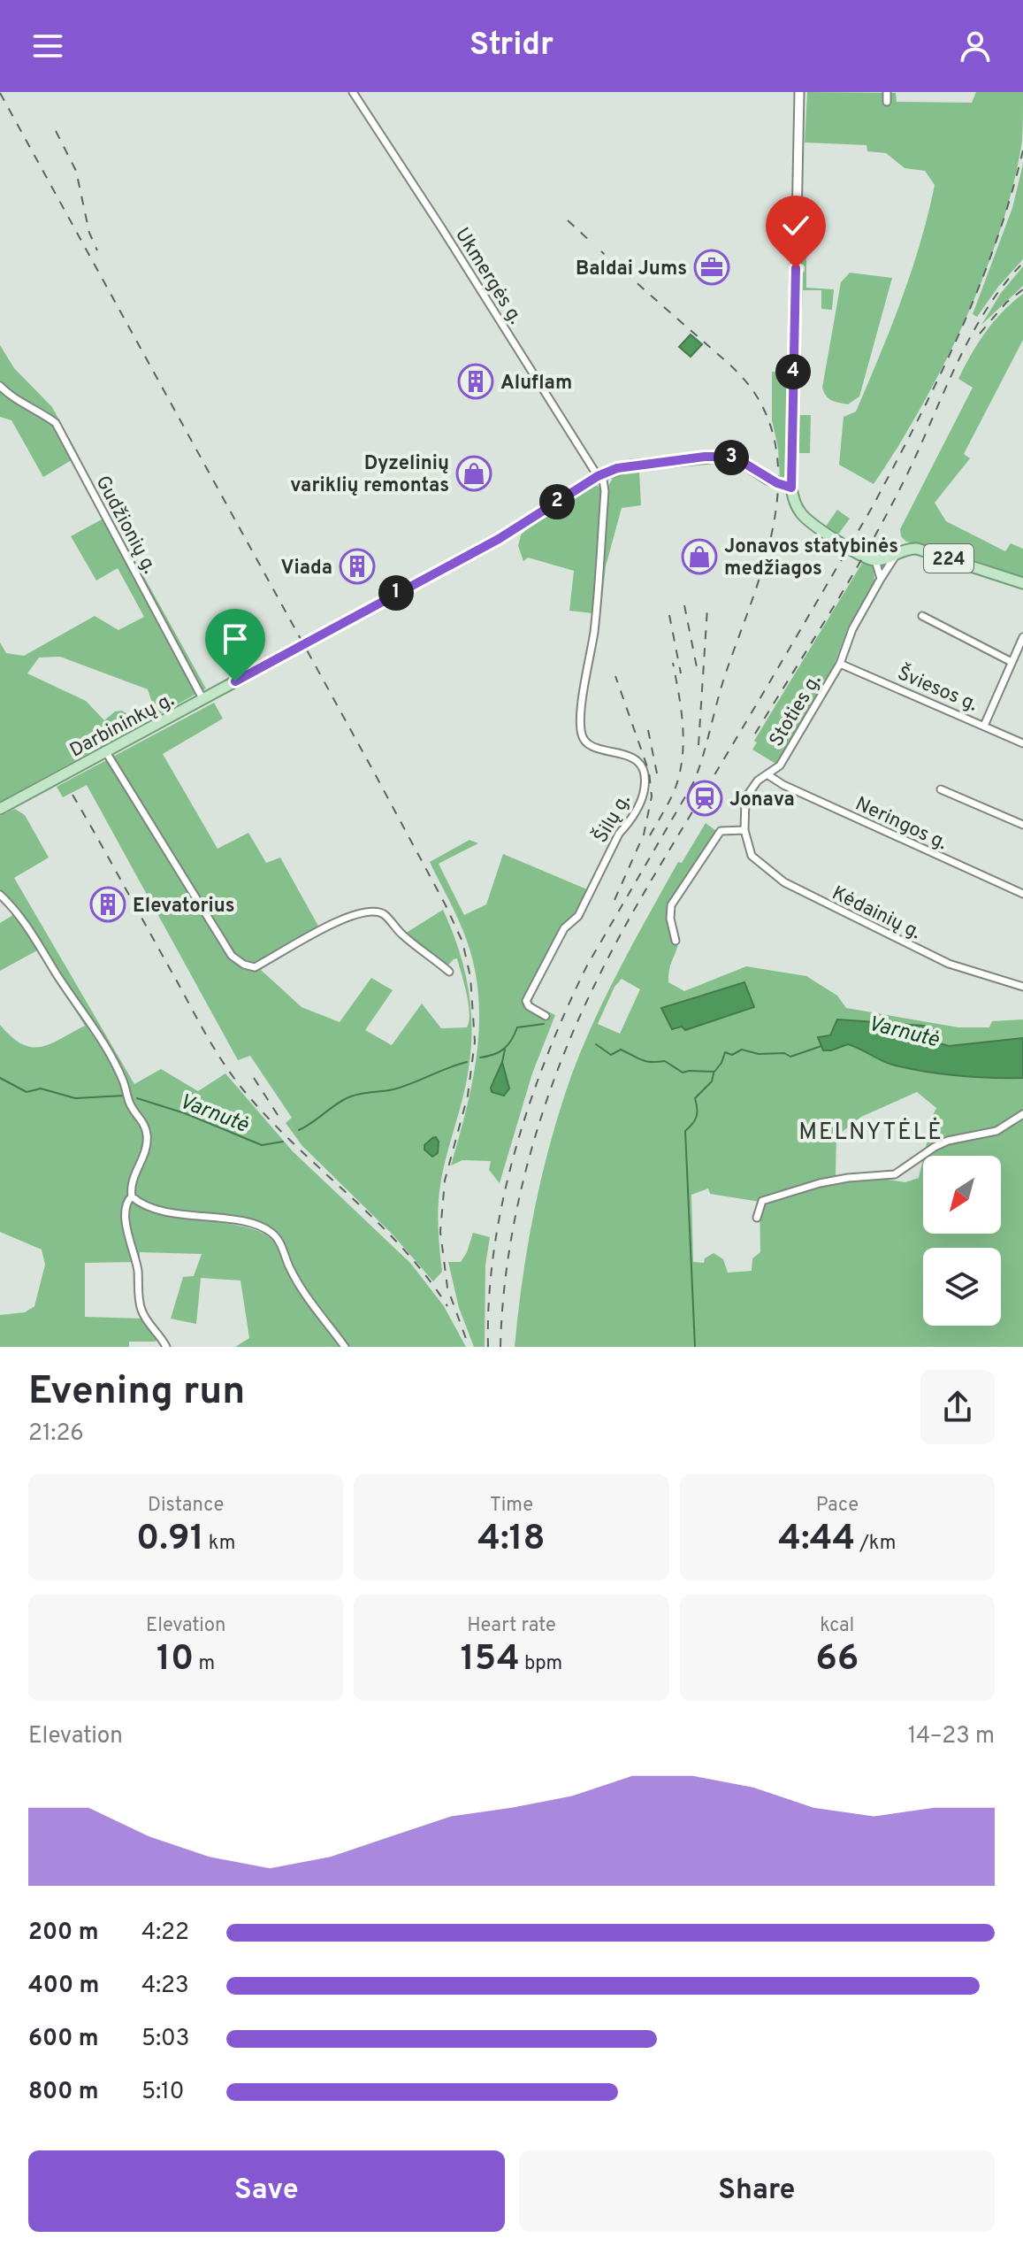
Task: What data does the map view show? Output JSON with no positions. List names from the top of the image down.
{
  "streets": {
    "main road": ["224", "Darbininkų g."],
    "street": [
      "Ukmergės g.",
      "Gudžionių g.",
      "Šviesos g.",
      "Stoties g.",
      "Šilų g.",
      "Neringos g.",
      "Kėdainių g."
    ]
  },
  "crossings": [
    ["Ukmergės g.", "Darbininkų g."],
    ["Ukmergės g.", "Šilų g."],
    ["Gudžionių g.", "Darbininkų g."],
    ["224", "Stoties g."],
    ["Šviesos g.", "Stoties g."],
    ["Stoties g.", "Neringos g."],
    ["Stoties g.", "Kėdainių g."],
    ["Darbininkų g.", "Šilų g."]
  ],
  "districts": ["MELNYTĖLĖ"],
  "water": ["Varnutė"],
  "places": {
    "office": ["Baldai Jums"],
    "building": ["Aluflam", "Viada", "Elevatorius"],
    "shop": ["Dyzelinių variklių remontas", "Jonavos statybinės medžiagos"],
    "station": ["Jonava"]
  },
  "north": "bottom left",
  "page": {
    "header": "Stridr",
    "pins": [
      "4",
      "3",
      "2",
      "1"
    ],
    "heading": ["Evening run", "21:26"],
    "stats": [
      ["Distance", "0.91 km"],
      ["Time", "4:18"],
      ["Pace", "4:44 /km"],
      ["Elevation", "10 m"],
      ["Heart rate", "154 bpm"],
      ["kcal", "66"]
    ],
    "chart": ["Elevation", "14–23 m"],
    "list": [
      {
        "name": "200 m",
        "note": "4:22"
      },
      {
        "name": "400 m",
        "note": "4:23"
      },
      {
        "name": "600 m",
        "note": "5:03"
      },
      {
        "name": "800 m",
        "note": "5:10"
      }
    ],
    "buttons": ["Save", "Share"]
  }
}
